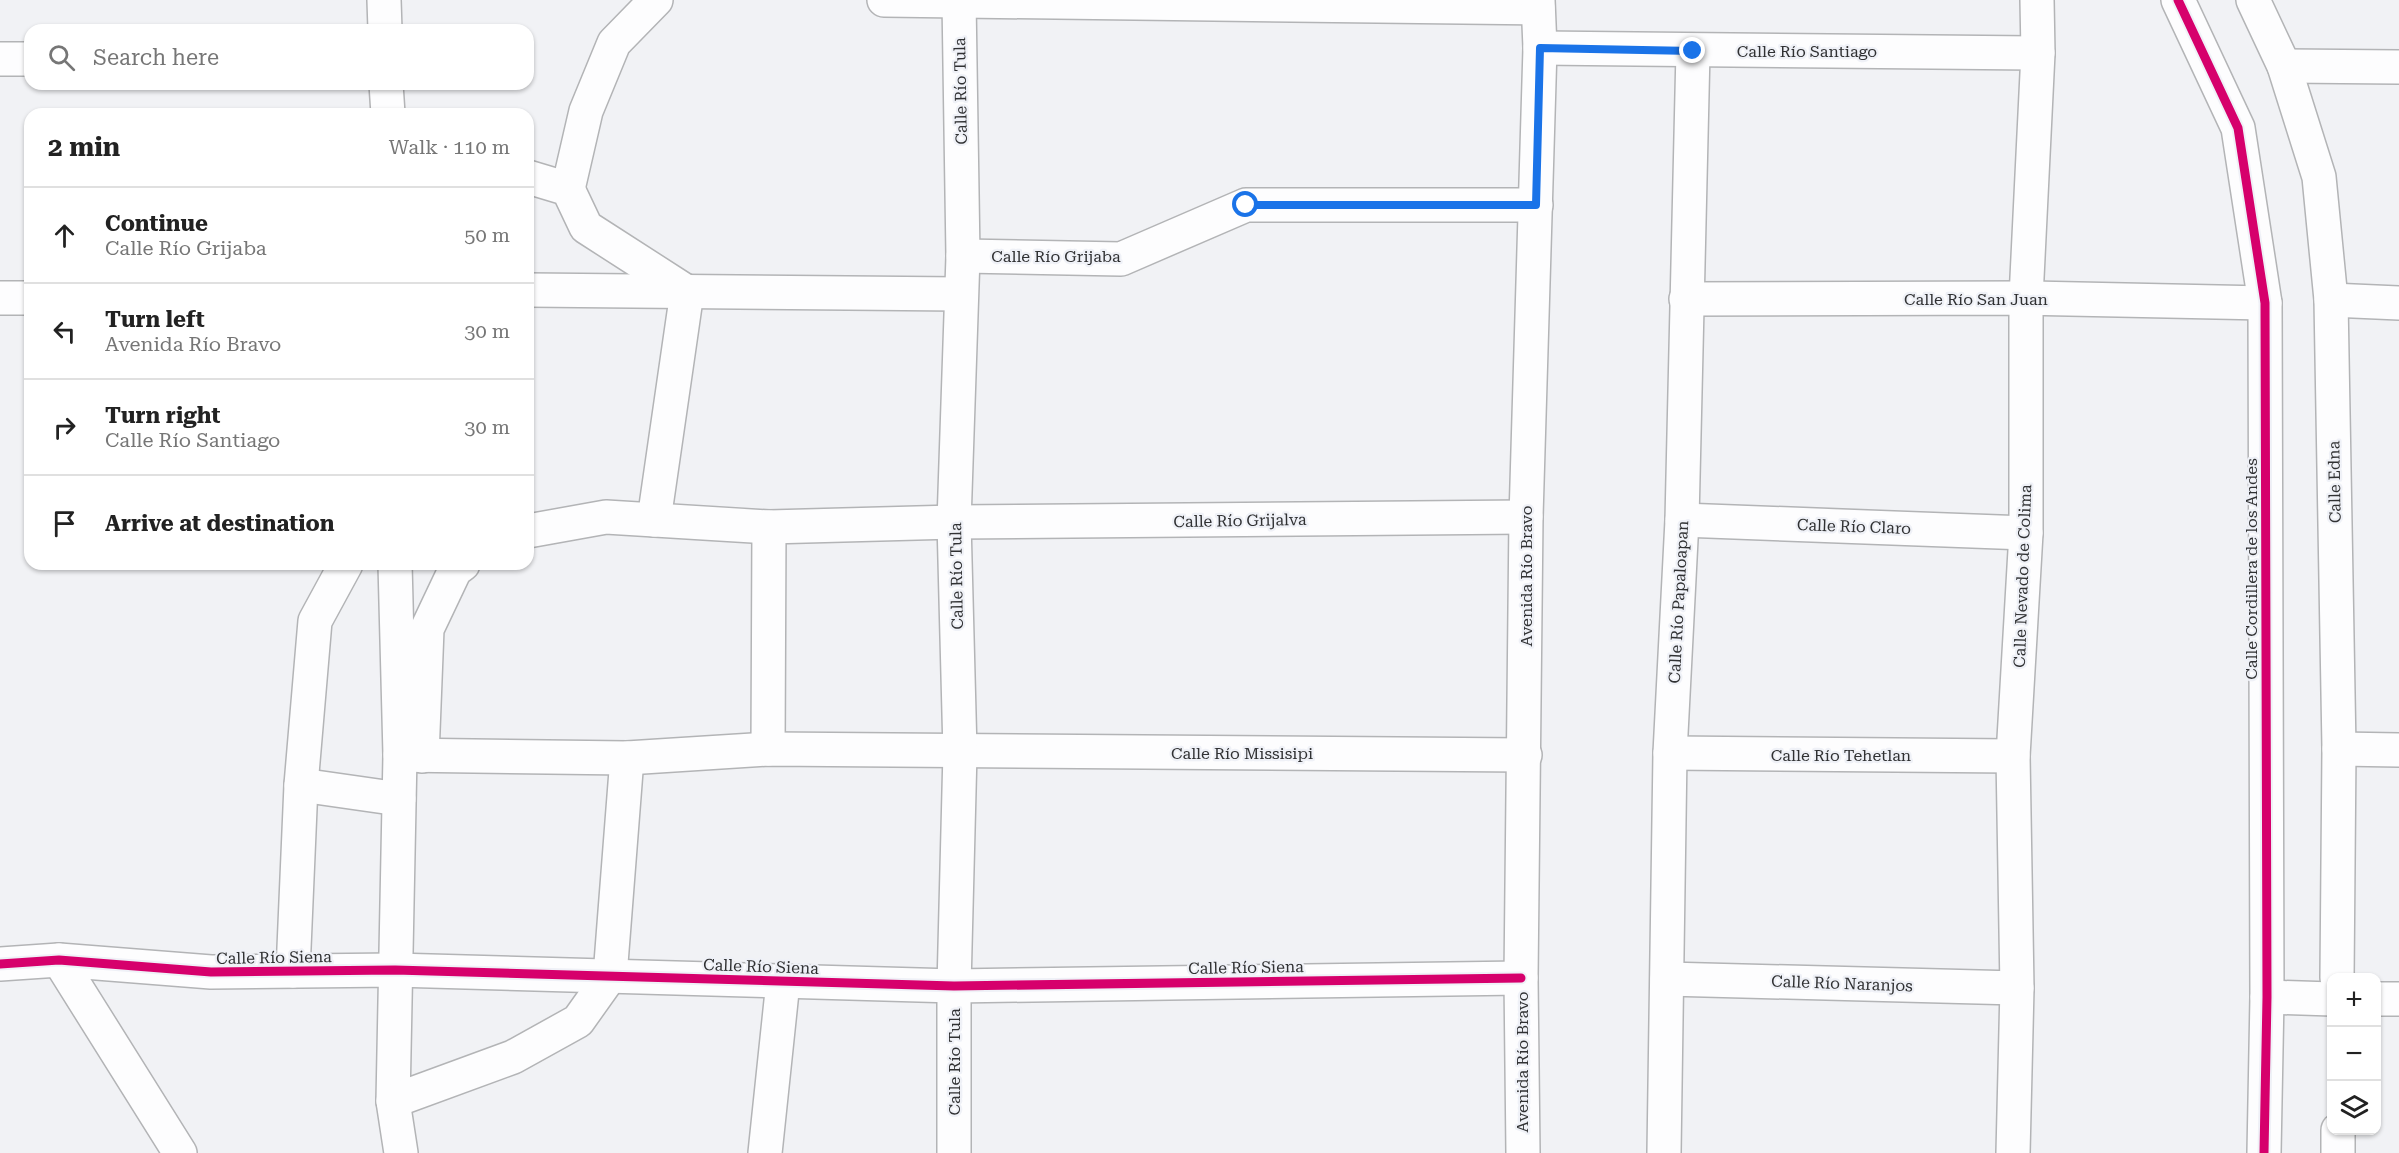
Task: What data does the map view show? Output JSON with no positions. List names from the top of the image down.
{
  "streets": {
    "street": [
      "Calle Río Santiago",
      "Calle Río Tula",
      "Calle Río Grijaba",
      "Calle Río San Juan",
      "Calle Edna",
      "Calle Río Grijalva",
      "Calle Río Claro",
      "Calle Cordillera de los Andes",
      "Avenida Río Bravo",
      "Calle Nevado de Colima",
      "Calle Río Papaloapan",
      "Calle Río Missisipi",
      "Calle Río Tehetlan",
      "Calle Río Siena",
      "Calle Río Naranjos"
    ]
  },
  "crossings": [
    ["Calle Río Santiago", "Avenida Río Bravo"],
    ["Calle Río Santiago", "Calle Nevado de Colima"],
    ["Calle Río Santiago", "Calle Río Papaloapan"],
    ["Calle Río Tula", "Calle Río Grijaba"],
    ["Calle Río Tula", "Calle Río Grijalva"],
    ["Calle Río Tula", "Calle Río Missisipi"],
    ["Calle Río Tula", "Calle Río Siena"],
    ["Calle Río Grijaba", "Avenida Río Bravo"],
    ["Calle Río San Juan", "Calle Cordillera de los Andes"],
    ["Calle Río San Juan", "Calle Nevado de Colima"],
    ["Calle Río San Juan", "Calle Río Papaloapan"],
    ["Calle Río Grijalva", "Avenida Río Bravo"],
    ["Calle Río Claro", "Calle Nevado de Colima"],
    ["Calle Río Claro", "Calle Río Papaloapan"],
    ["Avenida Río Bravo", "Calle Río Missisipi"],
    ["Avenida Río Bravo", "Calle Río Siena"],
    ["Calle Nevado de Colima", "Calle Río Tehetlan"],
    ["Calle Nevado de Colima", "Calle Río Naranjos"],
    ["Calle Río Papaloapan", "Calle Río Tehetlan"],
    ["Calle Río Papaloapan", "Calle Río Naranjos"]
  ],
  "page": {
    "search": "Search here",
    "heading": ["2 min", "Walk · 110 m"],
    "list": [
      ["Continue", "Calle Río Grijaba", "50 m"],
      ["Turn left", "Avenida Río Bravo", "30 m"],
      ["Turn right", "Calle Río Santiago", "30 m"],
      "Arrive at destination"
    ],
    "map_buttons": ["+", "−"]
  }
}
